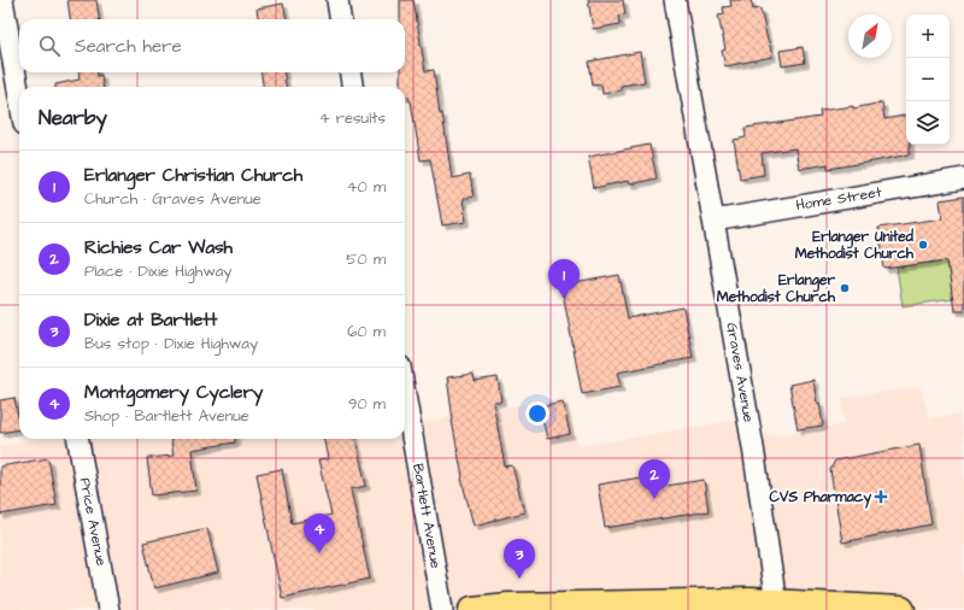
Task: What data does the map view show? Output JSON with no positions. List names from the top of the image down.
{
  "streets": {
    "street": [
      "Home Street",
      "Graves Avenue",
      "Bartlett Avenue",
      "Price Avenue"
    ]
  },
  "crossings": [
    ["Home Street", "Graves Avenue"]
  ],
  "places": {
    "other": ["Erlanger United Methodist Church", "Erlanger Methodist Church"],
    "health": ["CVS Pharmacy"]
  },
  "north": "top right",
  "page": {
    "map_buttons": ["+", "−"],
    "search": "Search here",
    "heading": ["Nearby", "4 results"],
    "list": [
      {
        "mark": "1",
        "name": "Erlanger Christian Church",
        "note": "Church · Graves Avenue",
        "value": "40 m"
      },
      {
        "mark": "2",
        "name": "Richies Car Wash",
        "note": "Place · Dixie Highway",
        "value": "50 m"
      },
      {
        "mark": "3",
        "name": "Dixie at Bartlett",
        "note": "Bus stop · Dixie Highway",
        "value": "60 m"
      },
      {
        "mark": "4",
        "name": "Montgomery Cyclery",
        "note": "Shop · Bartlett Avenue",
        "value": "90 m"
      }
    ],
    "pins": [
      "1",
      "2",
      "4",
      "3"
    ]
  }
}
